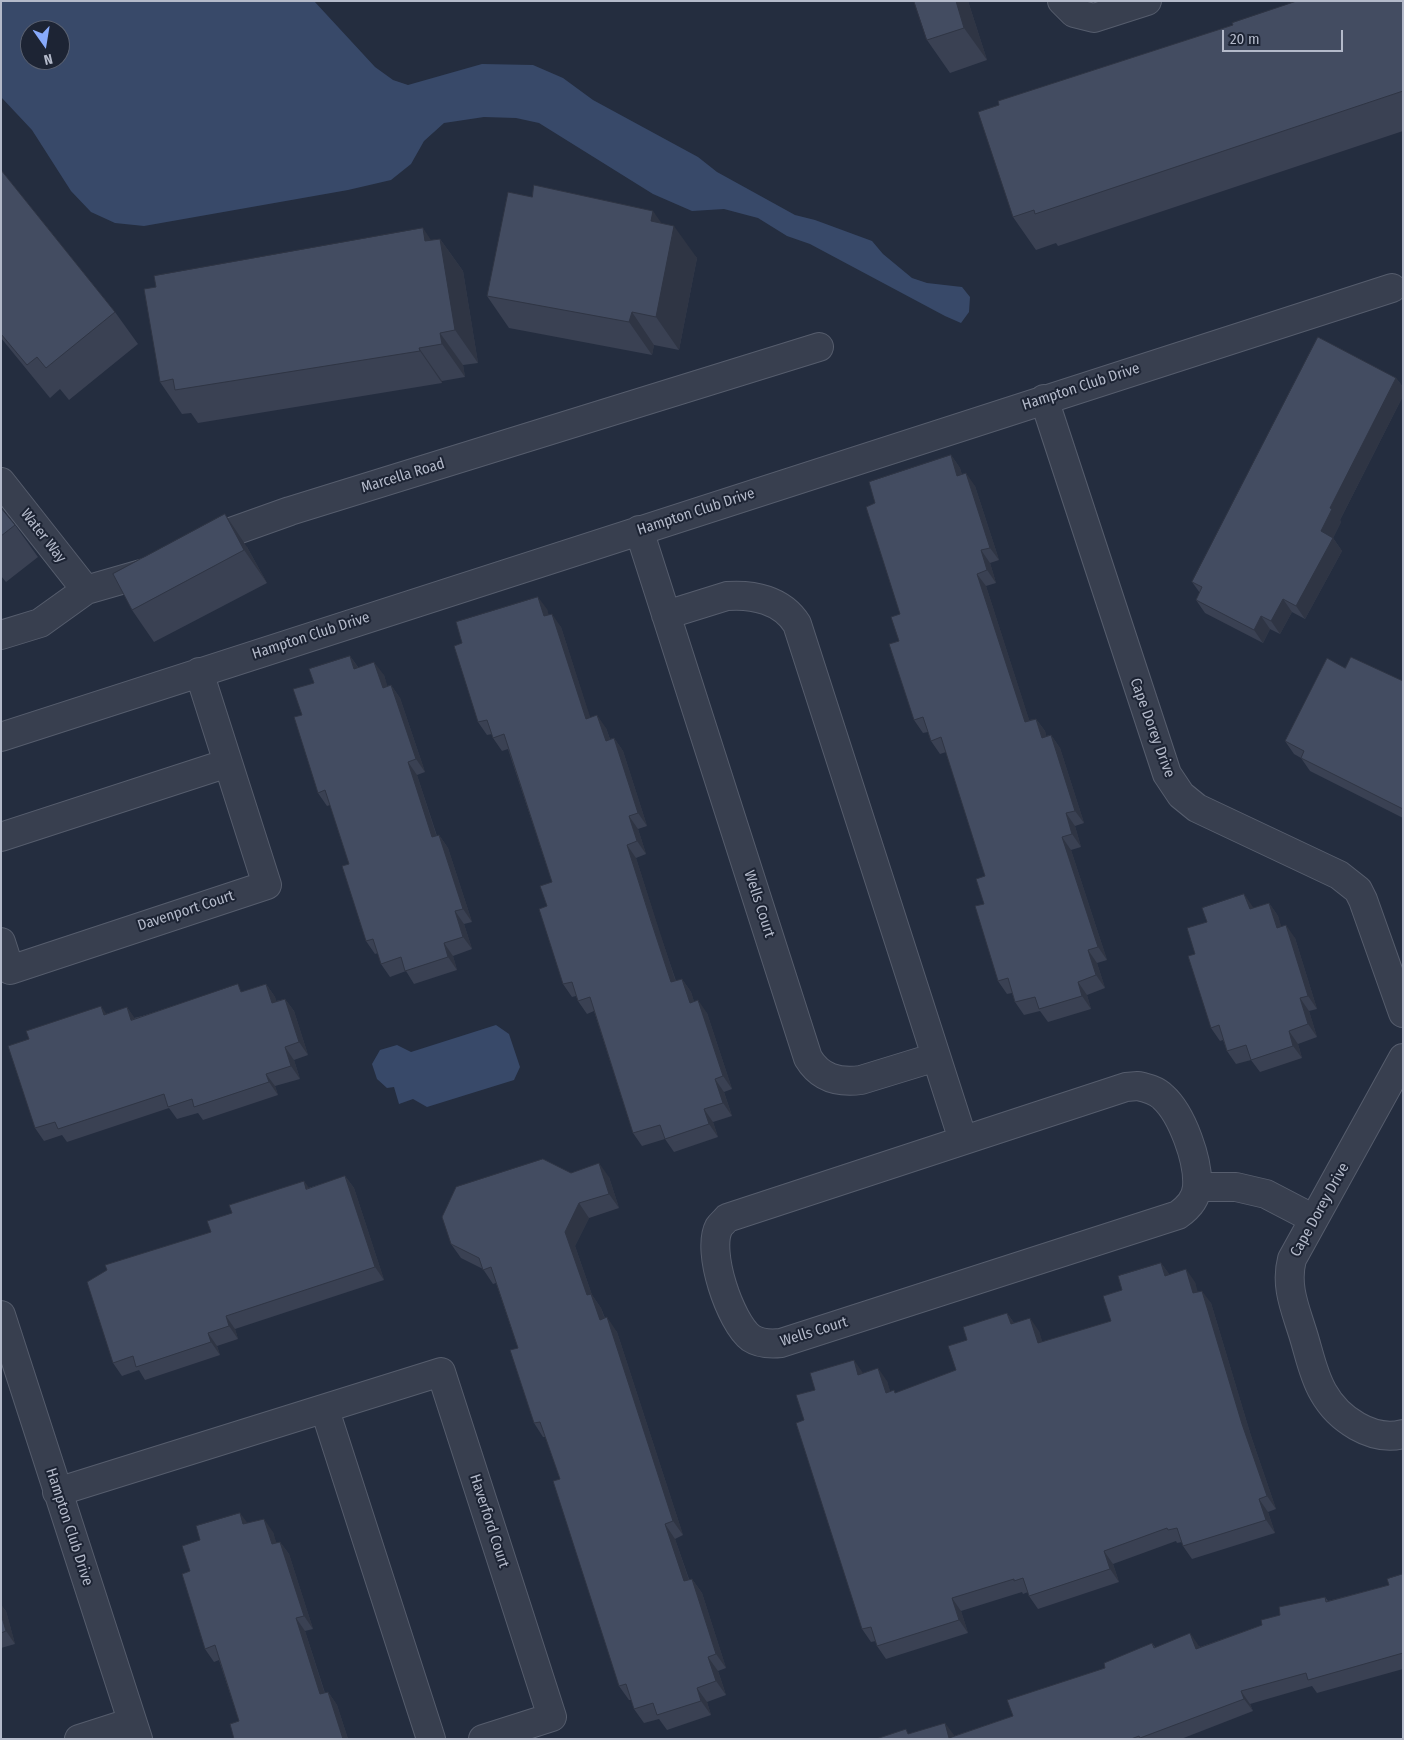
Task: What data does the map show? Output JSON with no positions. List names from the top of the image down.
{
  "streets": {
    "street": [
      "Hampton Club Drive",
      "Marcella Road",
      "Water Way",
      "Cape Dorey Drive",
      "Wells Court",
      "Davenport Court",
      "Haverford Court"
    ]
  },
  "crossings": [
    ["Hampton Club Drive", "Cape Dorey Drive"],
    ["Hampton Club Drive", "Wells Court"],
    ["Hampton Club Drive", "Davenport Court"],
    ["Hampton Club Drive", "Haverford Court"],
    ["Marcella Road", "Water Way"]
  ],
  "scale_bar": "20 m",
  "north": "bottom"
}
